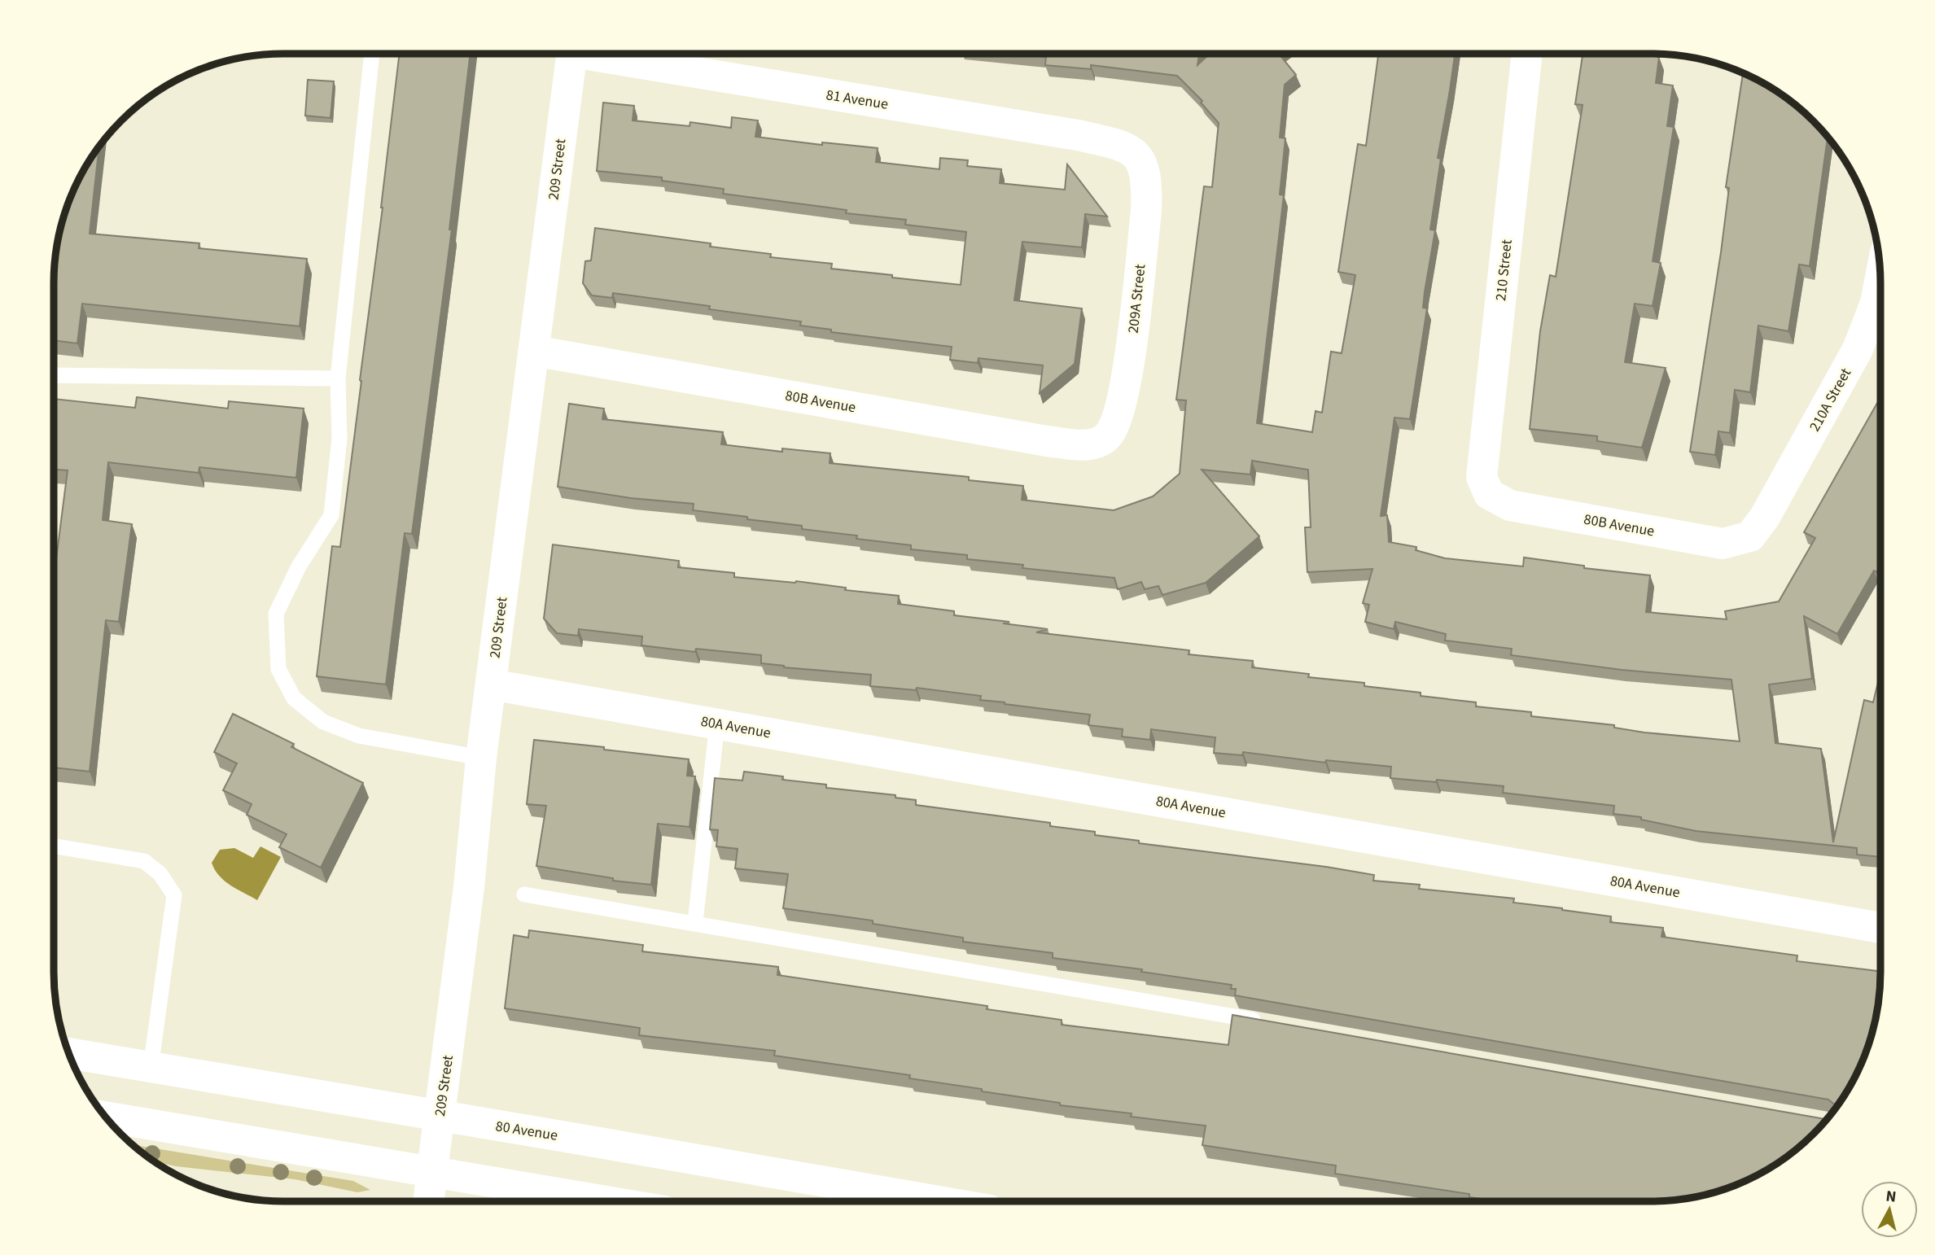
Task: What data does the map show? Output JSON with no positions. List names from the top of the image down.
{
  "streets": {
    "street": [
      "81 Avenue",
      "209 Street",
      "210 Street",
      "209A Street",
      "210A Street",
      "80B Avenue",
      "80A Avenue",
      "80 Avenue"
    ]
  },
  "crossings": [
    ["81 Avenue", "209A Street"],
    ["209 Street", "80B Avenue"],
    ["209 Street", "80A Avenue"],
    ["209 Street", "80 Avenue"],
    ["210 Street", "80B Avenue"],
    ["209A Street", "80B Avenue"],
    ["210A Street", "80B Avenue"]
  ],
  "north": "top"
}
